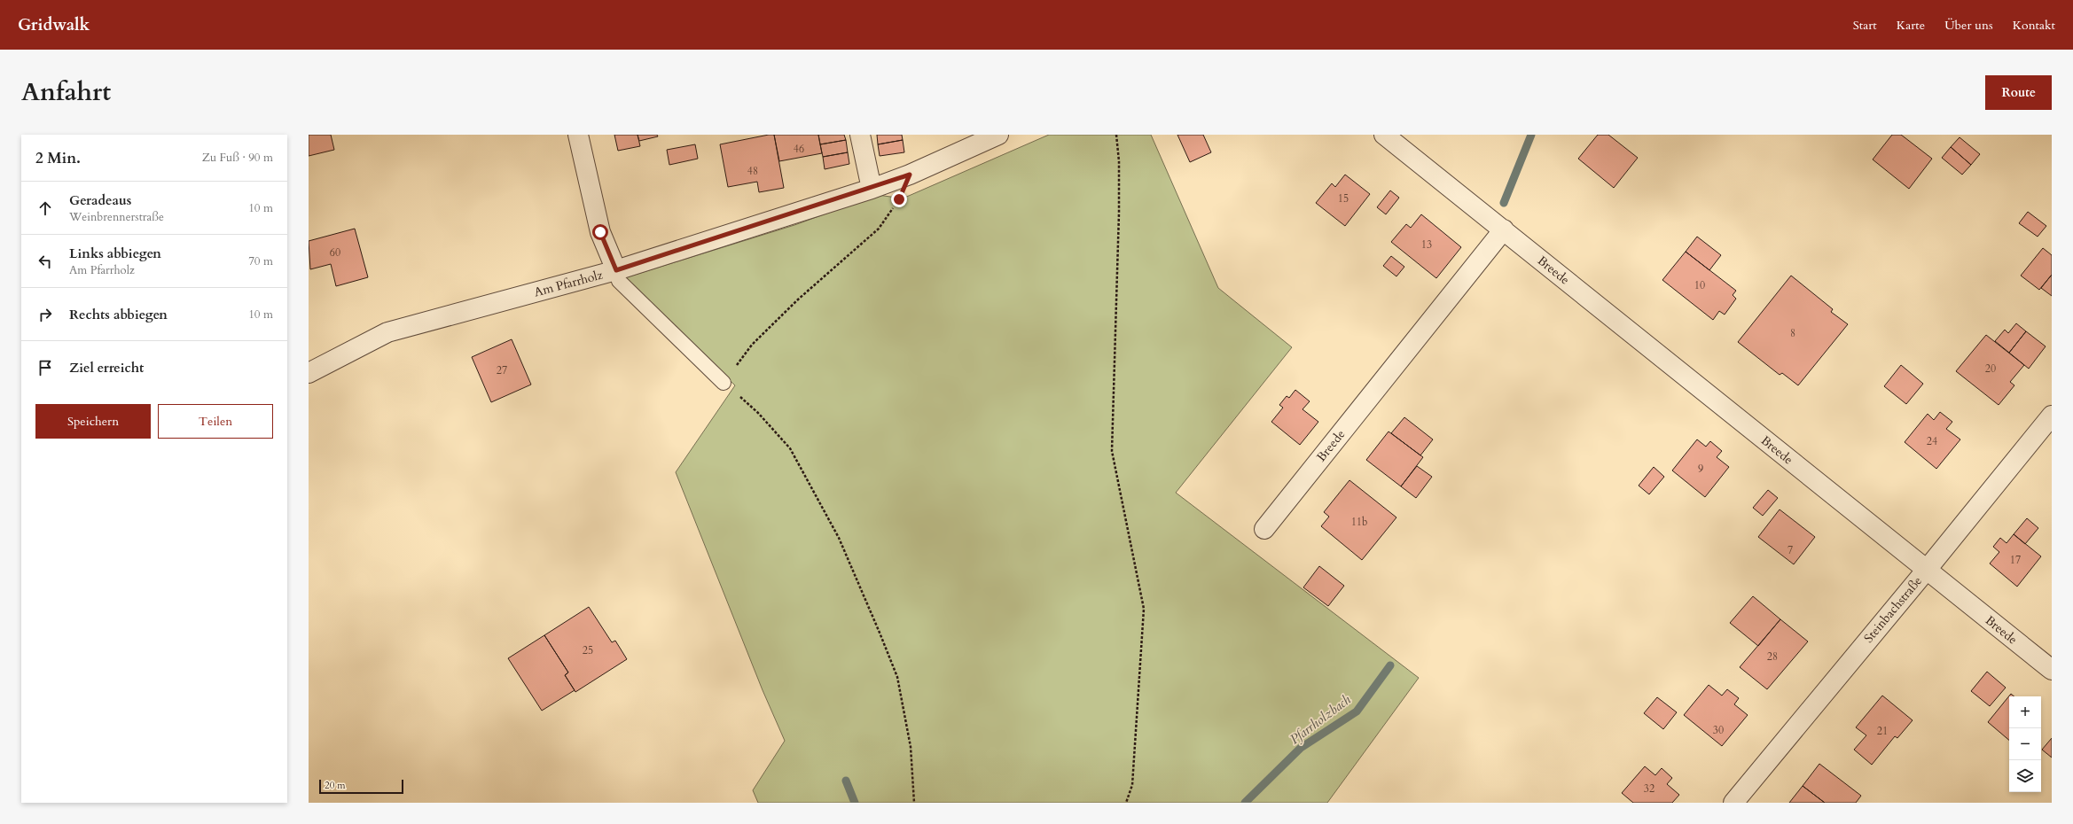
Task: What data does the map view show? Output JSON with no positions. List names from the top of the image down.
{
  "streets": {
    "street": ["Breede", "Am Pfarrholz", "Steinbachstraße"]
  },
  "crossings": [
    ["Breede", "Steinbachstraße"]
  ],
  "water": ["Pfarrholzbach"],
  "house_numbers": [
    "46",
    "48",
    "15",
    "13",
    "60",
    "10",
    "8",
    "20",
    "27",
    "24",
    "9",
    "11b",
    "7",
    "17",
    "25",
    "28",
    "30",
    "21",
    "32"
  ],
  "scale_bar": "20 m",
  "page": {
    "header": "Gridwalk",
    "nav": [
      "Start",
      "Karte",
      "Über uns",
      "Kontakt"
    ],
    "title": "Anfahrt",
    "buttons": [
      "Route",
      ["Speichern", "Teilen"]
    ],
    "heading": ["2 Min.", "Zu Fuß · 90 m"],
    "list": [
      ["Geradeaus", "Weinbrennerstraße", "10 m"],
      ["Links abbiegen", "Am Pfarrholz", "70 m"],
      ["Rechts abbiegen", "10 m"],
      "Ziel erreicht"
    ],
    "map_buttons": ["+", "−"],
    "scale": "20 m"
  }
}
